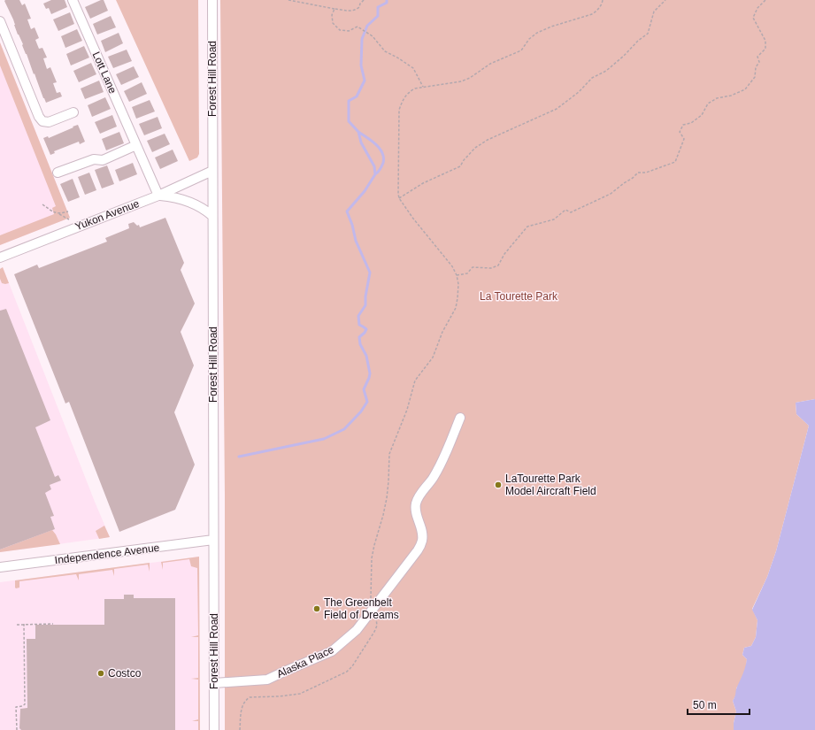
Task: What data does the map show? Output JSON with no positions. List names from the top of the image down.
{
  "streets": {
    "street": [
      "Lott Lane",
      "Forest Hill Road",
      "Yukon Avenue",
      "Independence Avenue",
      "Alaska Place"
    ]
  },
  "crossings": [
    ["Lott Lane", "Yukon Avenue"],
    ["Forest Hill Road", "Yukon Avenue"],
    ["Forest Hill Road", "Independence Avenue"],
    ["Forest Hill Road", "Alaska Place"]
  ],
  "parks": ["La Tourette Park"],
  "places": ["LaTourette Park Model Aircraft Field", "The Greenbelt Field of Dreams", "Costco"],
  "scale_bar": "50 m"
}
